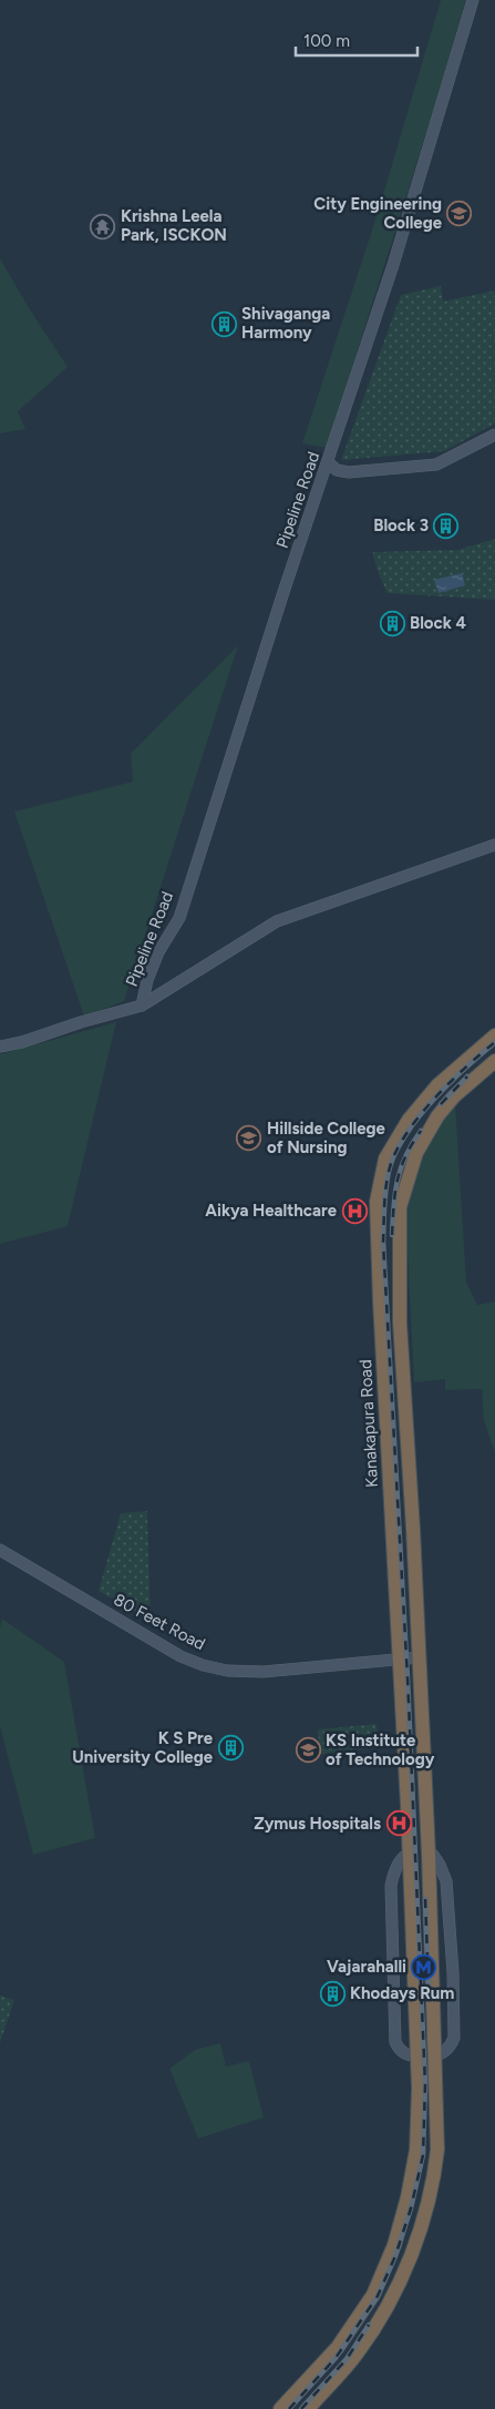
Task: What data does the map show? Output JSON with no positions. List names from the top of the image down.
{
  "streets": {
    "highway": ["Kanakapura Road"],
    "street": ["Pipeline Road", "80 Feet Road"]
  },
  "crossings": [
    ["Kanakapura Road", "80 Feet Road"]
  ],
  "places": {
    "school or university": ["City Engineering College", "Hillside College of Nursing", "KS Institute of Technology"],
    "temple": ["Krishna Leela Park, ISCKON"],
    "building": [
      "Shivaganga Harmony",
      "Block 3",
      "Block 4",
      "K S Pre University College",
      "Khodays Rum"
    ],
    "hospital": ["Aikya Healthcare", "Zymus Hospitals"],
    "metro station": ["Vajarahalli"]
  },
  "scale_bar": "100 m"
}
